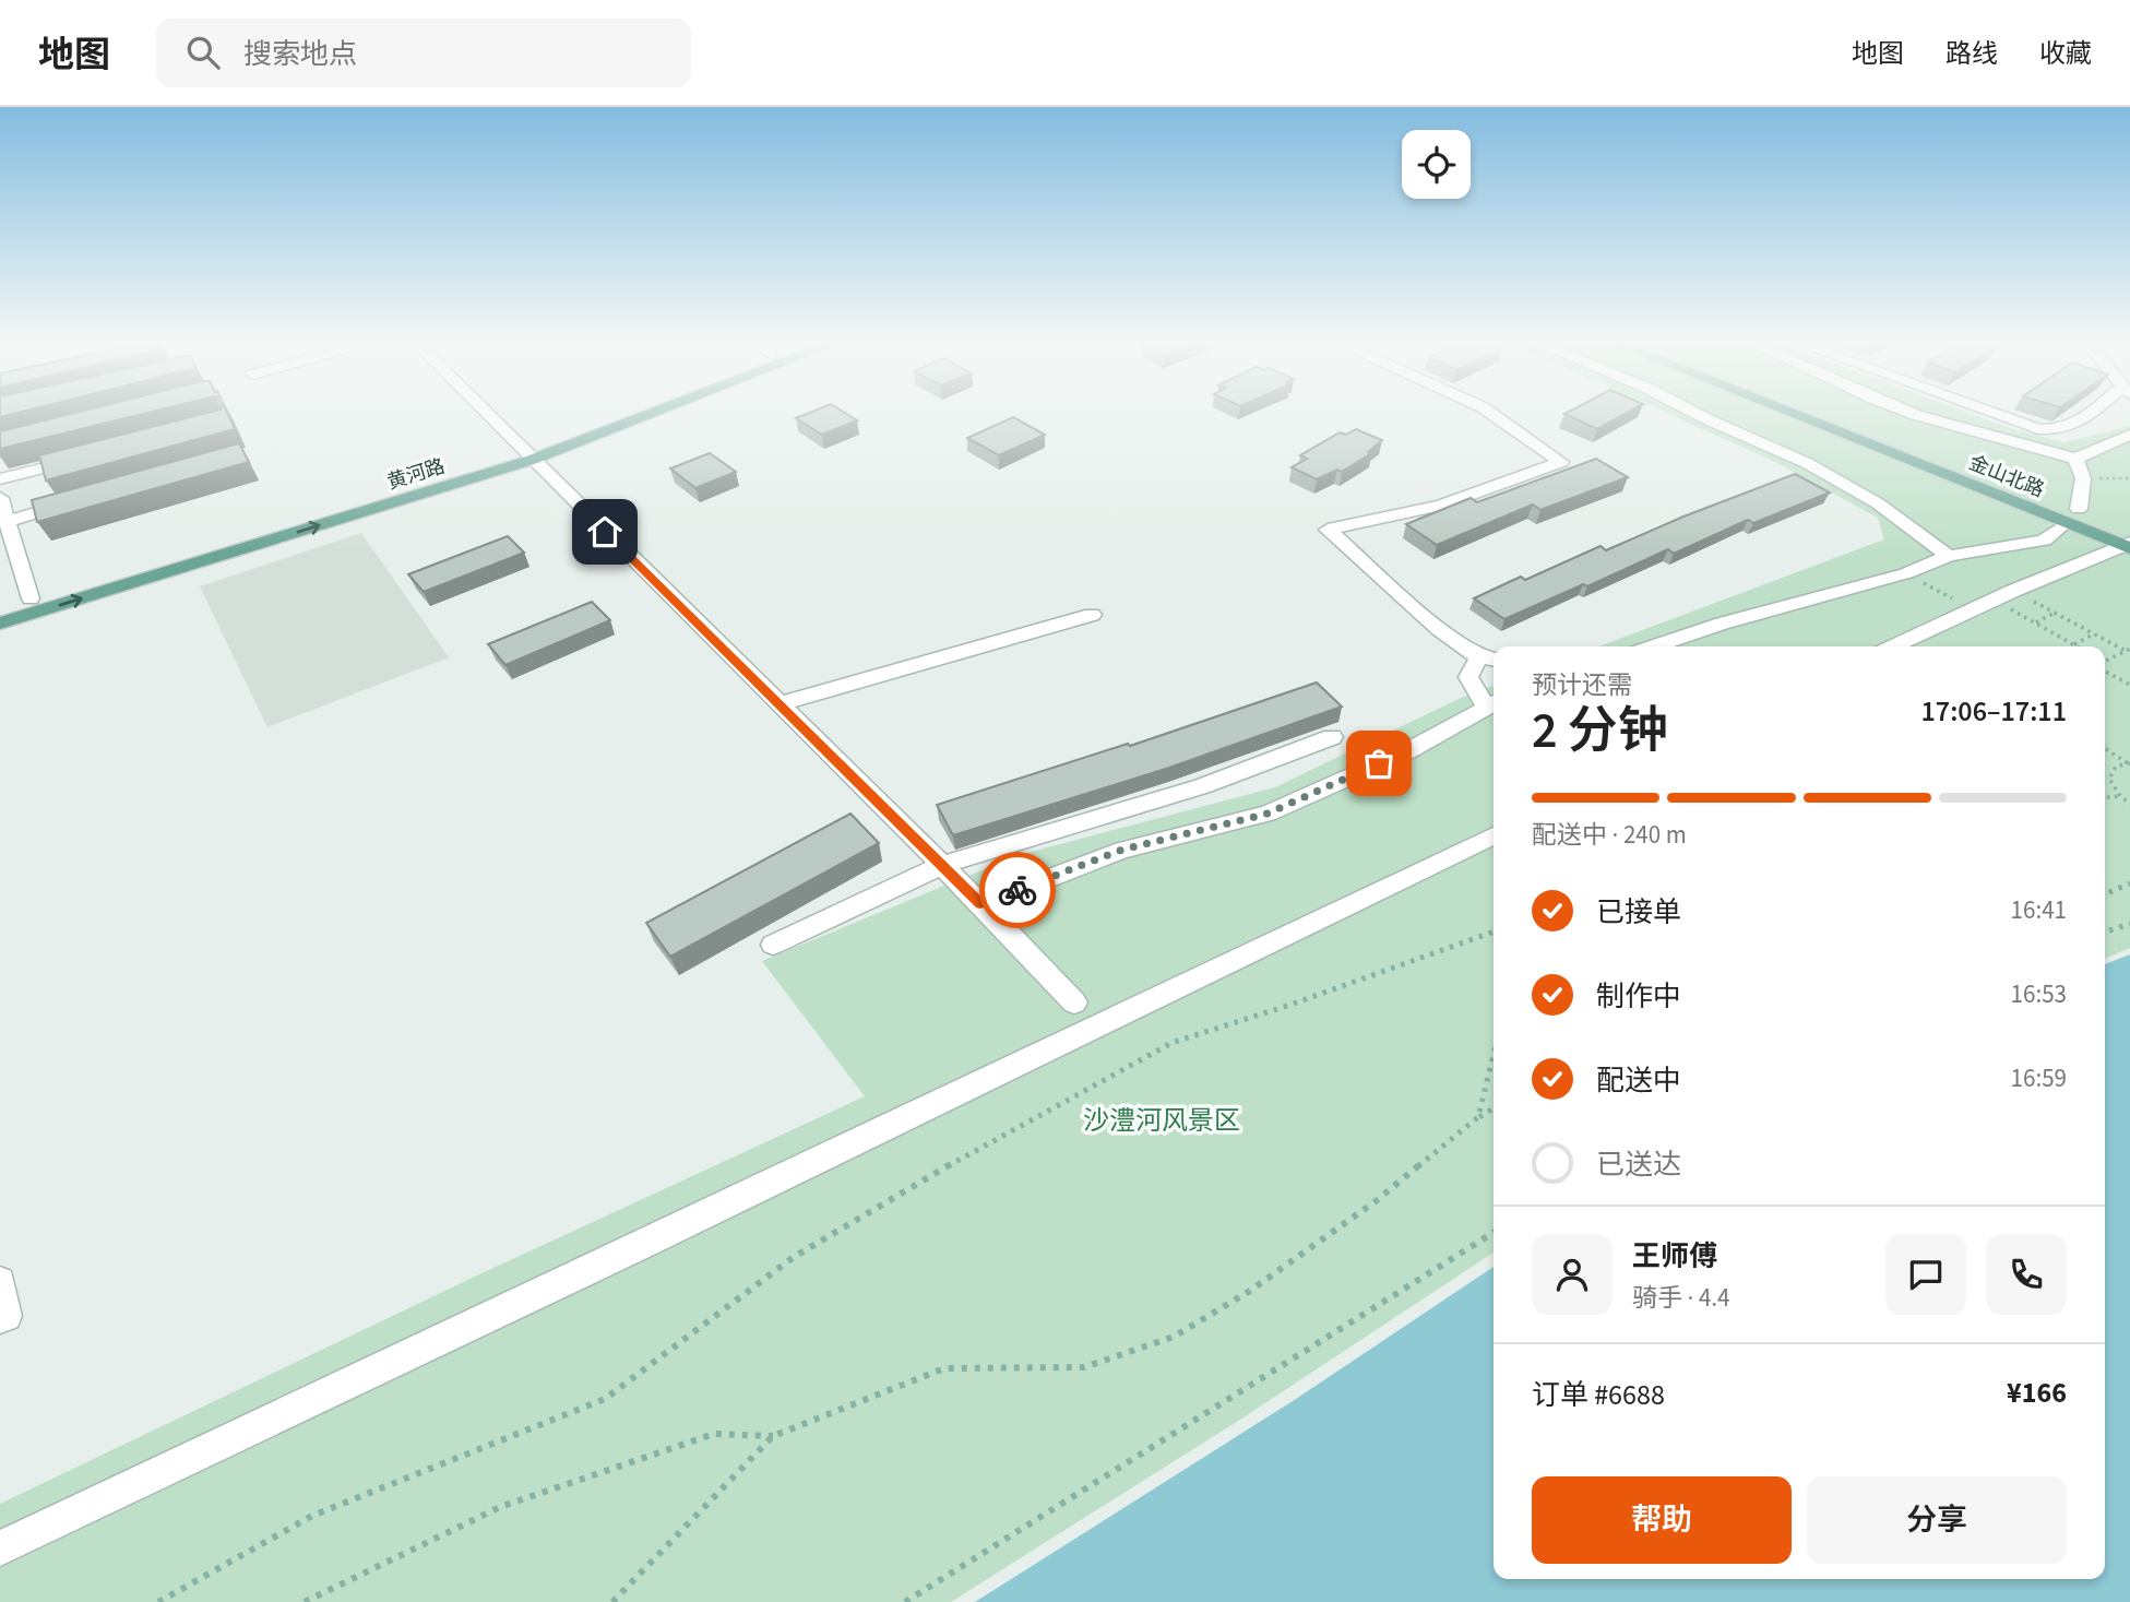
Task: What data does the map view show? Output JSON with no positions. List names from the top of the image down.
{
  "streets": {
    "main road": ["黄河路", "金山北路"]
  },
  "parks": ["沙澧河风景区"],
  "page": {
    "header": "地图",
    "search": "搜索地点",
    "nav": ["地图", "路线", "收藏"],
    "heading": ["2 分钟", "预计还需", "17:06–17:11"],
    "panel": [
      "王师傅",
      "骑手 · 4.4",
      "订单 #6688",
      "¥166"
    ],
    "bar": "配送中 · 240 m",
    "list": [
      ["已接单", "16:41"],
      ["制作中", "16:53"],
      ["配送中", "16:59"],
      "已送达"
    ],
    "buttons": ["帮助", "分享"]
  }
}
